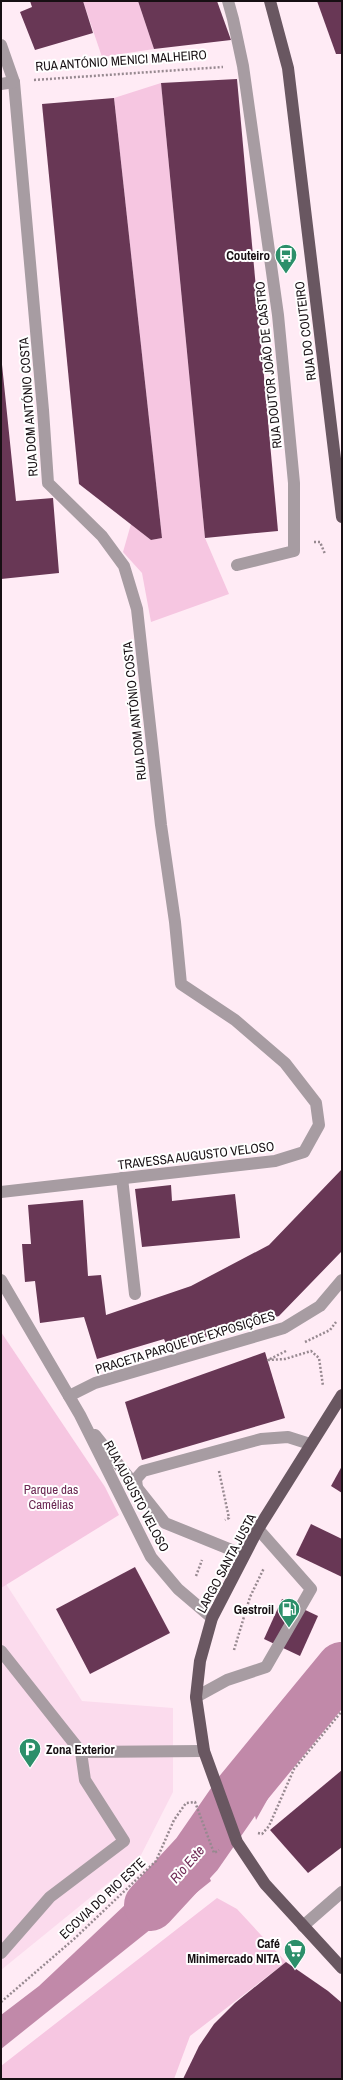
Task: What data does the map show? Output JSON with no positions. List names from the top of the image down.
{
  "streets": {
    "main road": ["RUA DO COUTEIRO", "LARGO SANTA JUSTA"],
    "street": [
      "RUA DOUTOR JOÃO DE CASTRO",
      "RUA DOM ANTÓNIO COSTA",
      "TRAVESSA AUGUSTO VELOSO",
      "PRACETA PARQUE DE EXPOSIÇÕES",
      "RUA AUGUSTO VELOSO"
    ],
    "path": ["RUA ANTÓNIO MENICI MALHEIRO", "ECOVIA DO RIO ESTE"]
  },
  "crossings": [
    ["RUA ANTÓNIO MENICI MALHEIRO", "RUA DOUTOR JOÃO DE CASTRO"],
    ["RUA ANTÓNIO MENICI MALHEIRO", "RUA DOM ANTÓNIO COSTA"],
    ["RUA DOM ANTÓNIO COSTA", "TRAVESSA AUGUSTO VELOSO"],
    ["PRACETA PARQUE DE EXPOSIÇÕES", "RUA AUGUSTO VELOSO"],
    ["RUA AUGUSTO VELOSO", "LARGO SANTA JUSTA"]
  ],
  "water": ["Rio Este"],
  "parks": ["Parque das Camélias"],
  "places": {
    "bus stop": ["Couteiro"],
    "fuel station": ["Gestroil"],
    "parking": ["Zona Exterior"],
    "supermarket": ["Café Minimercado NITA"]
  }
}
